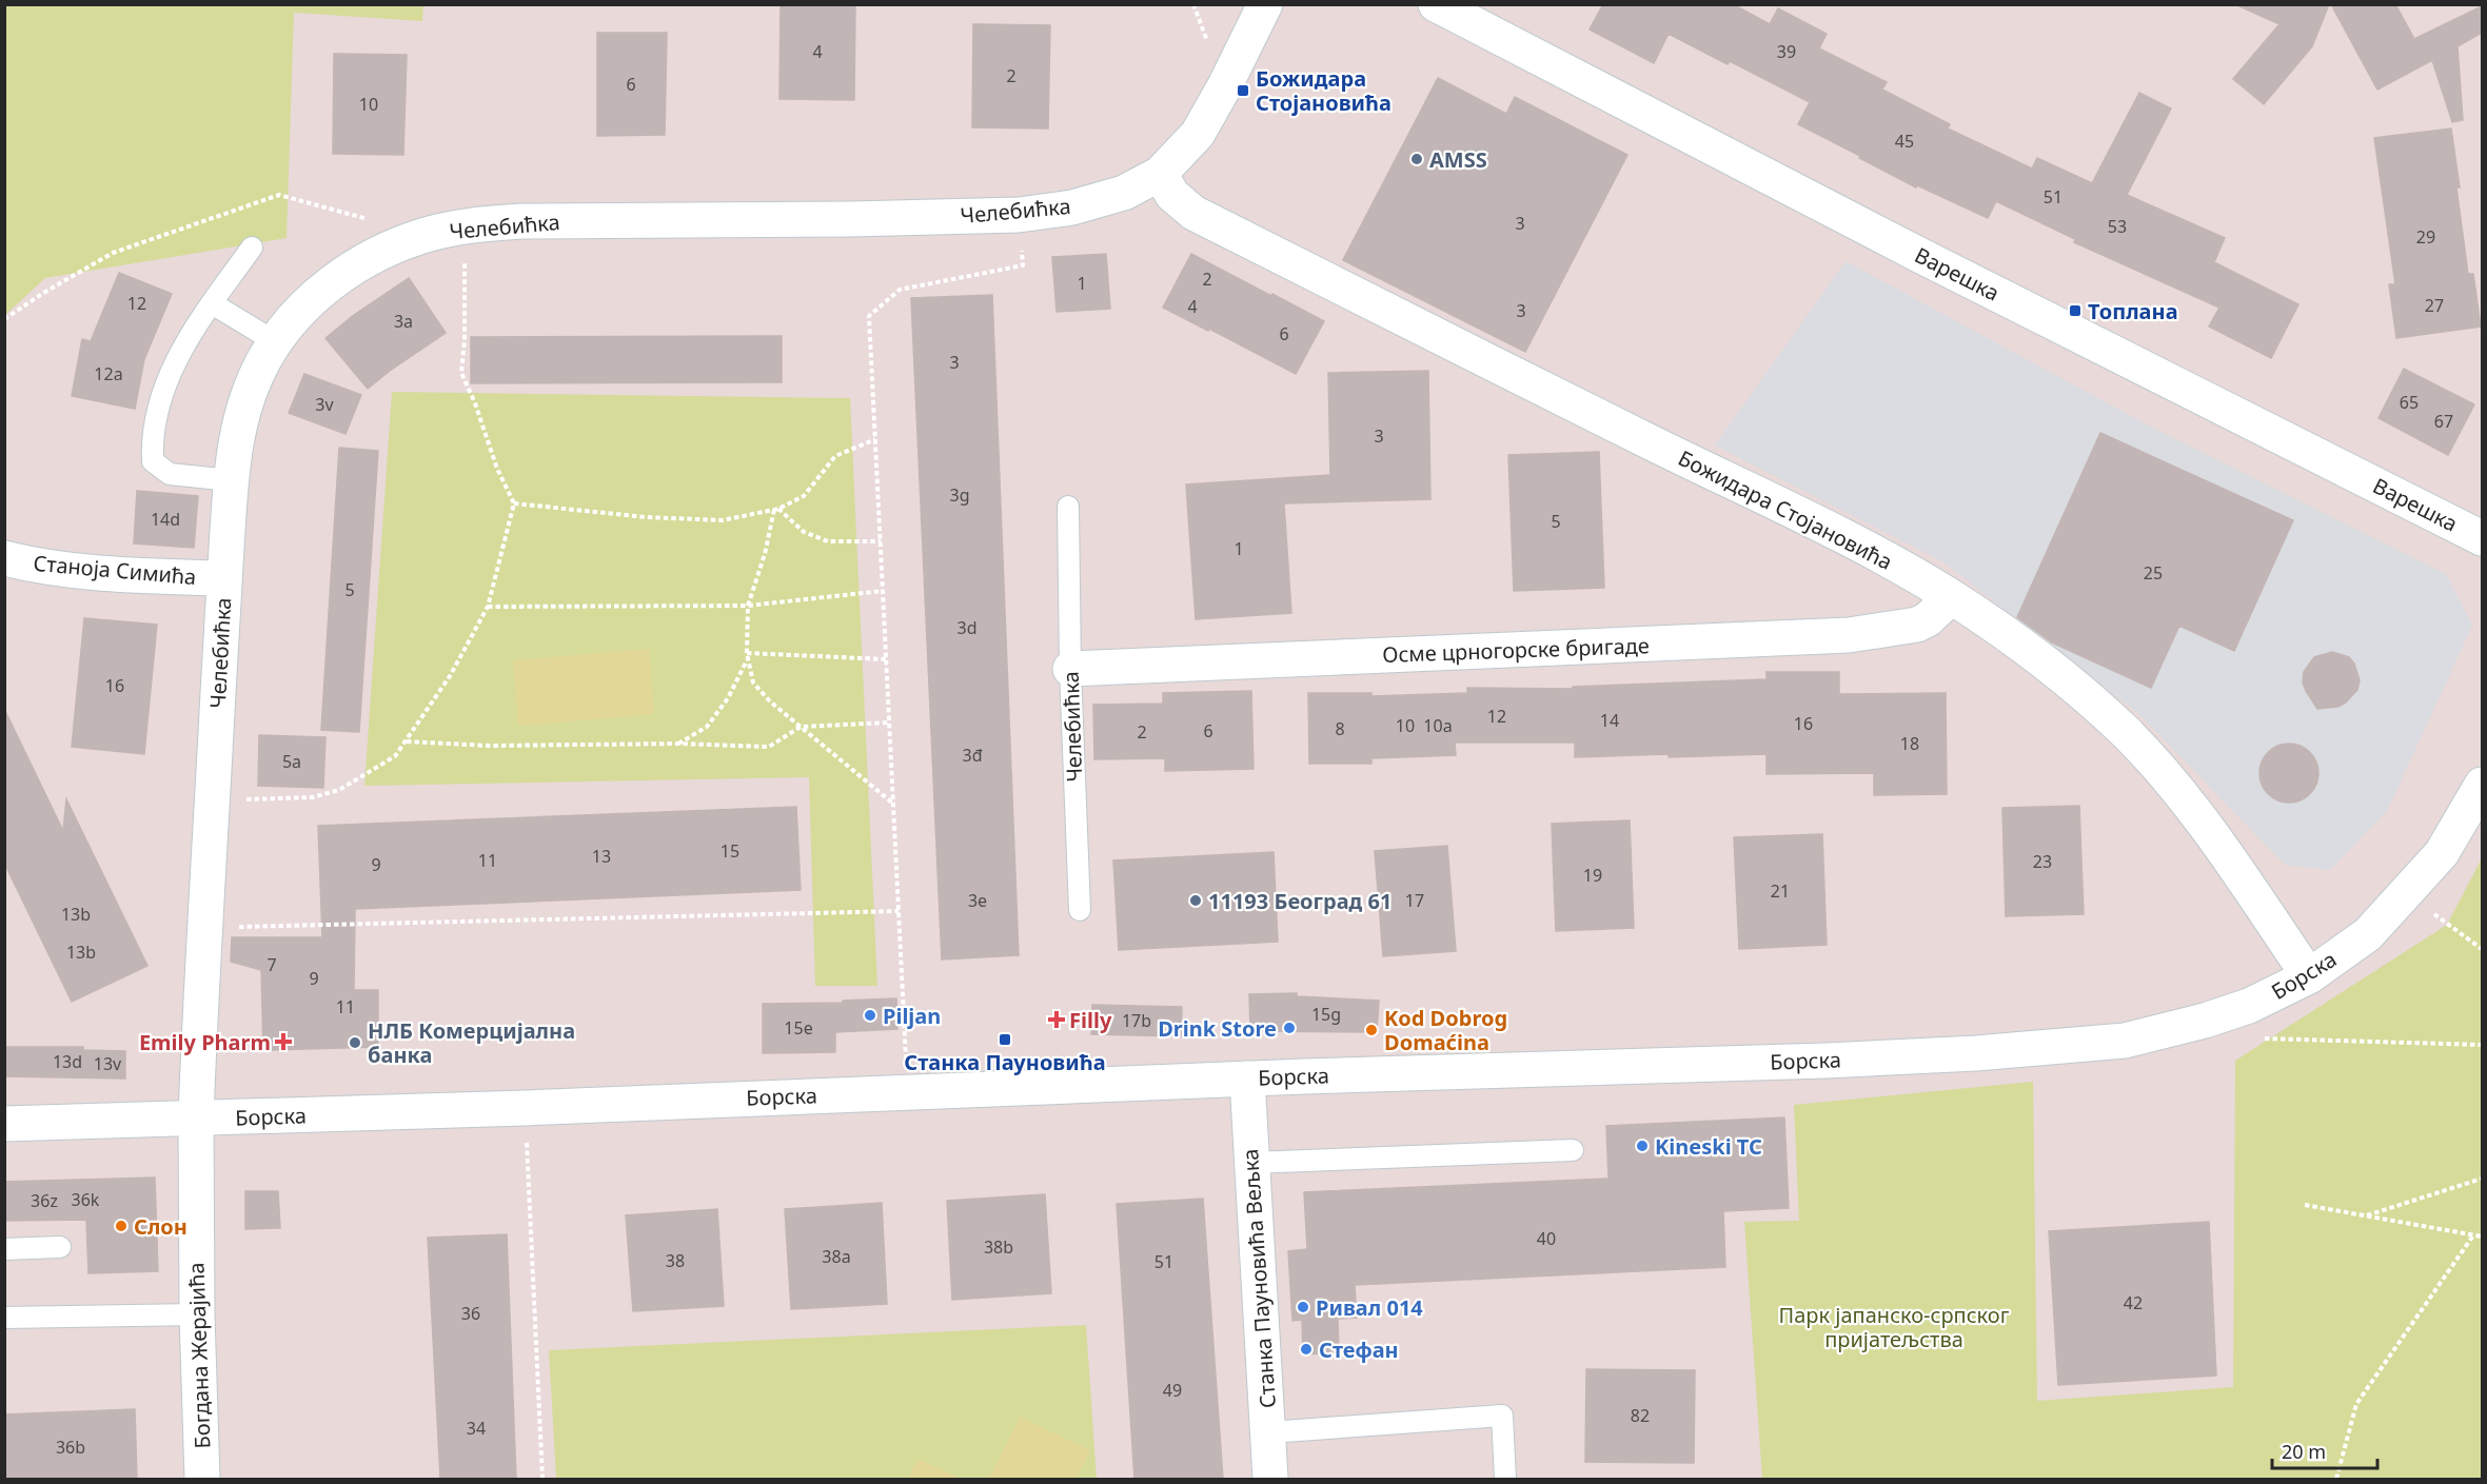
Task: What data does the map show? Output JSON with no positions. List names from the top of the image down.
{
  "streets": {
    "street": [
      "Челебићка",
      "Варешка",
      "Божидара Стојановића",
      "Станоја Симића",
      "Осме црногорске бригаде",
      "Борска",
      "Станка Пауновића Вељка",
      "Богдана Жерајића"
    ]
  },
  "crossings": [
    ["Челебићка", "Божидара Стојановића"],
    ["Челебићка", "Станоја Симића"],
    ["Челебићка", "Осме црногорске бригаде"],
    ["Челебићка", "Борска"],
    ["Челебићка", "Богдана Жерајића"],
    ["Божидара Стојановића", "Осме црногорске бригаде"],
    ["Божидара Стојановића", "Борска"],
    ["Борска", "Станка Пауновића Вељка"],
    ["Борска", "Богдана Жерајића"]
  ],
  "parks": ["Парк јапанско-српског пријатељства"],
  "places": {
    "transit": ["Божидара Стојановића", "Топлана", "Станка Пауновића"],
    "other": [
      "AMSS",
      "11193 Београд 61",
      "Piljan",
      "Drink Store",
      "Kod Dobrog Domaćina",
      "НЛБ Комерцијална банка",
      "Kineski TC",
      "Слон",
      "Ривал 014",
      "Стефан"
    ],
    "health": ["Filly", "Emily Pharm"]
  },
  "house_numbers": [
    "4",
    "39",
    "2",
    "6",
    "10",
    "45",
    "51",
    "3",
    "53",
    "29",
    "2",
    "1",
    "12",
    "27",
    "4",
    "3",
    "3a",
    "6",
    "3",
    "12a",
    "65",
    "3v",
    "67",
    "3",
    "3g",
    "14d",
    "5",
    "1",
    "25",
    "5",
    "3d",
    "16",
    "12",
    "14",
    "16",
    "10",
    "10a",
    "8",
    "6",
    "2",
    "18",
    "3đ",
    "5a",
    "15",
    "13",
    "11",
    "23",
    "9",
    "19",
    "21",
    "3e",
    "17",
    "13b",
    "13b",
    "7",
    "9",
    "11",
    "15g",
    "17b",
    "15e",
    "13d",
    "13v",
    "36k",
    "36z",
    "40",
    "38b",
    "38a",
    "38",
    "51",
    "42",
    "36",
    "49",
    "82",
    "34",
    "36b"
  ],
  "scale_bar": "20 m"
}
